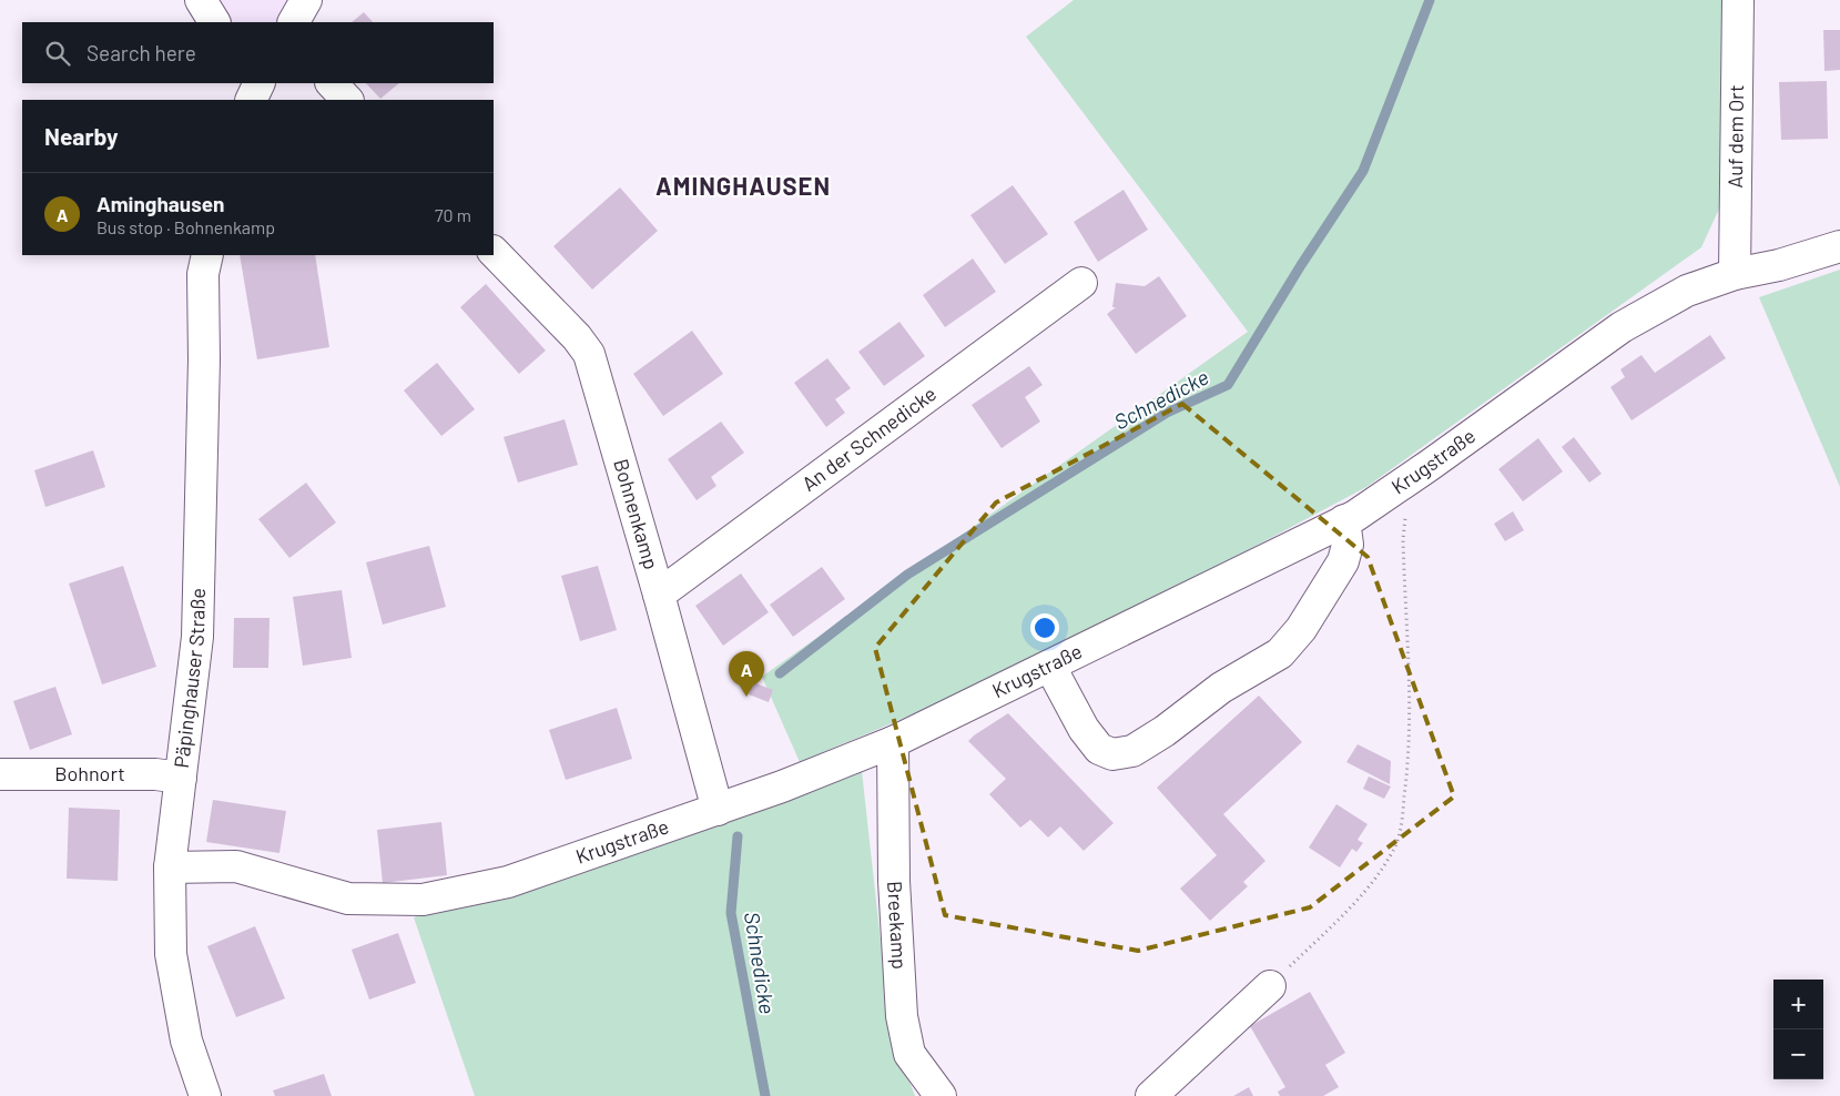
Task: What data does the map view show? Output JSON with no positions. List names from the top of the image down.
{
  "streets": {
    "street": [
      "Auf dem Ort",
      "An der Schnedicke",
      "Krugstraße",
      "Bohnenkamp",
      "Päpinghauser Straße",
      "Bohnort",
      "Breekamp"
    ]
  },
  "crossings": [
    ["Auf dem Ort", "Krugstraße"],
    ["An der Schnedicke", "Bohnenkamp"],
    ["Krugstraße", "Bohnenkamp"],
    ["Krugstraße", "Päpinghauser Straße"],
    ["Krugstraße", "Breekamp"],
    ["Päpinghauser Straße", "Bohnort"]
  ],
  "districts": ["AMINGHAUSEN"],
  "water": ["Schnedicke"],
  "page": {
    "search": "Search here",
    "heading": "Nearby",
    "list": [
      {
        "mark": "A",
        "name": "Aminghausen",
        "note": "Bus stop · Bohnenkamp",
        "value": "70 m"
      }
    ],
    "pins": "A",
    "map_buttons": ["+", "−"]
  }
}
